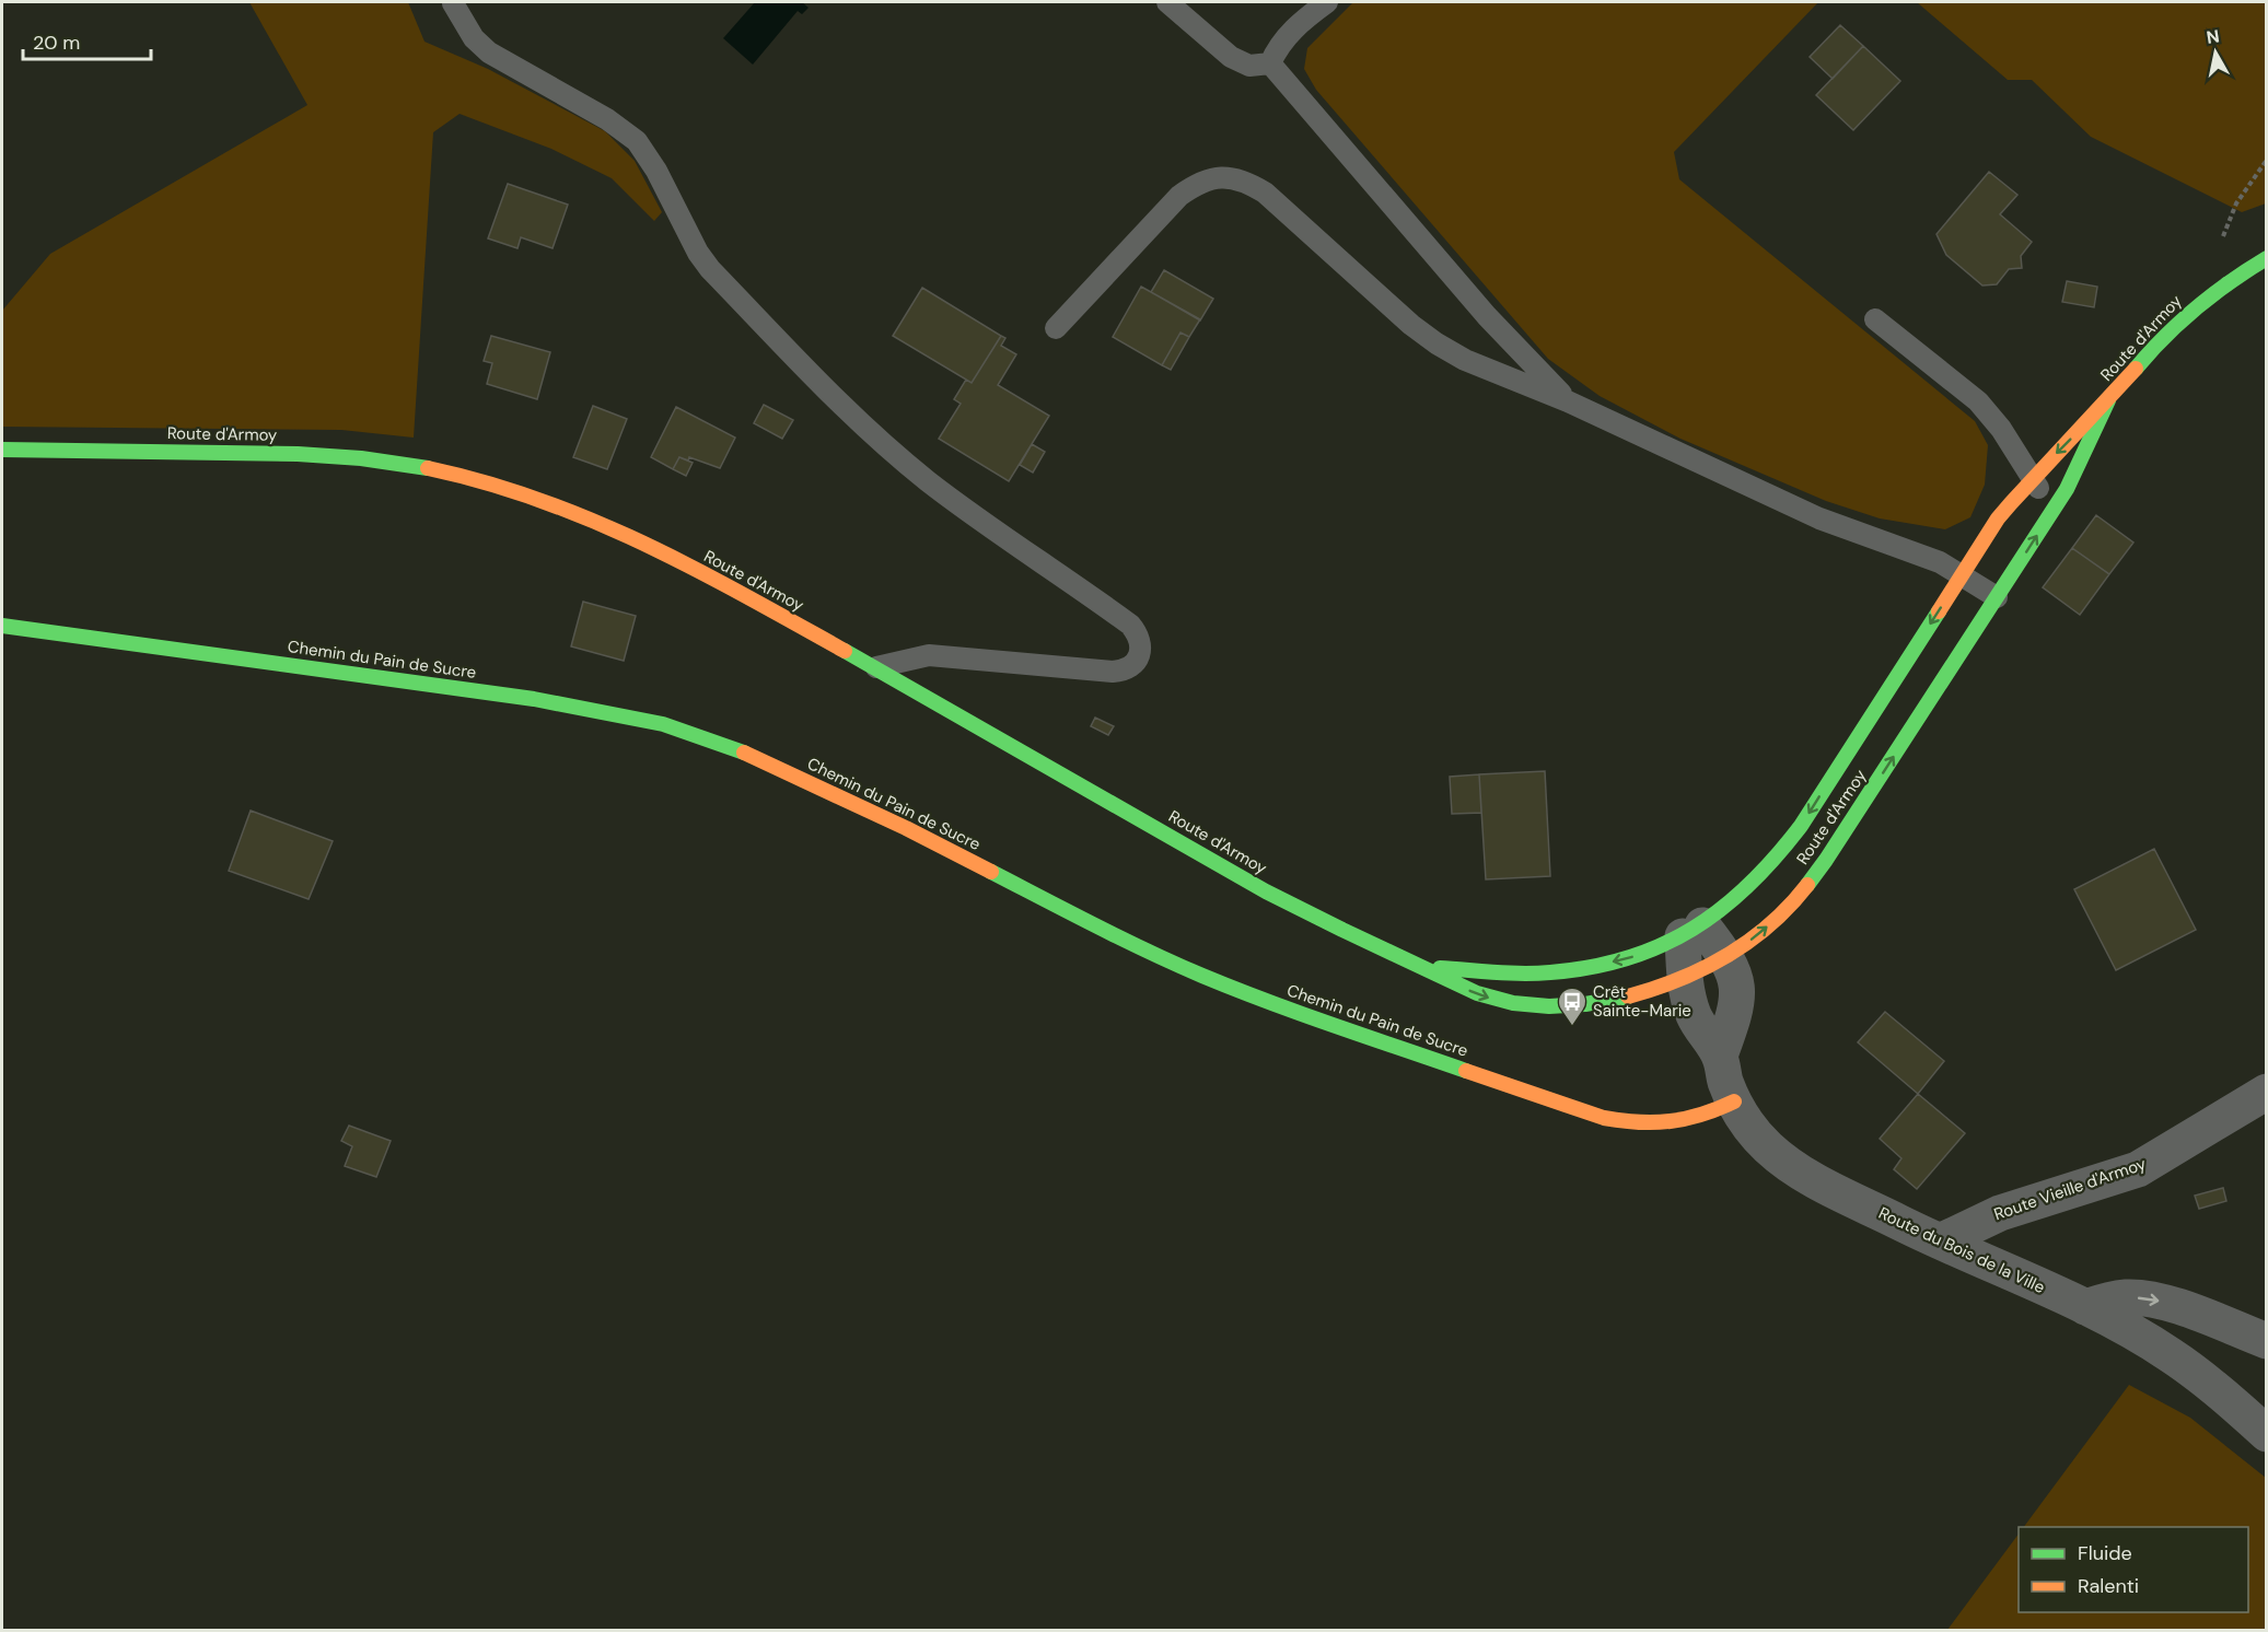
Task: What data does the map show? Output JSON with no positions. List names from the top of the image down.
{
  "streets": {
    "main road": ["Route d'Armoy", "Chemin du Pain de Sucre"],
    "street": ["Route Vieille d'Armoy", "Route du Bois de la Ville"]
  },
  "crossings": [
    ["Route d'Armoy", "Route du Bois de la Ville"],
    ["Chemin du Pain de Sucre", "Route du Bois de la Ville"],
    ["Route Vieille d'Armoy", "Route du Bois de la Ville"]
  ],
  "places": {
    "bus stop": ["Crêt Sainte-Marie"]
  },
  "legend": ["Fluide", "Ralenti"],
  "scale_bar": "20 m",
  "north": "top"
}
